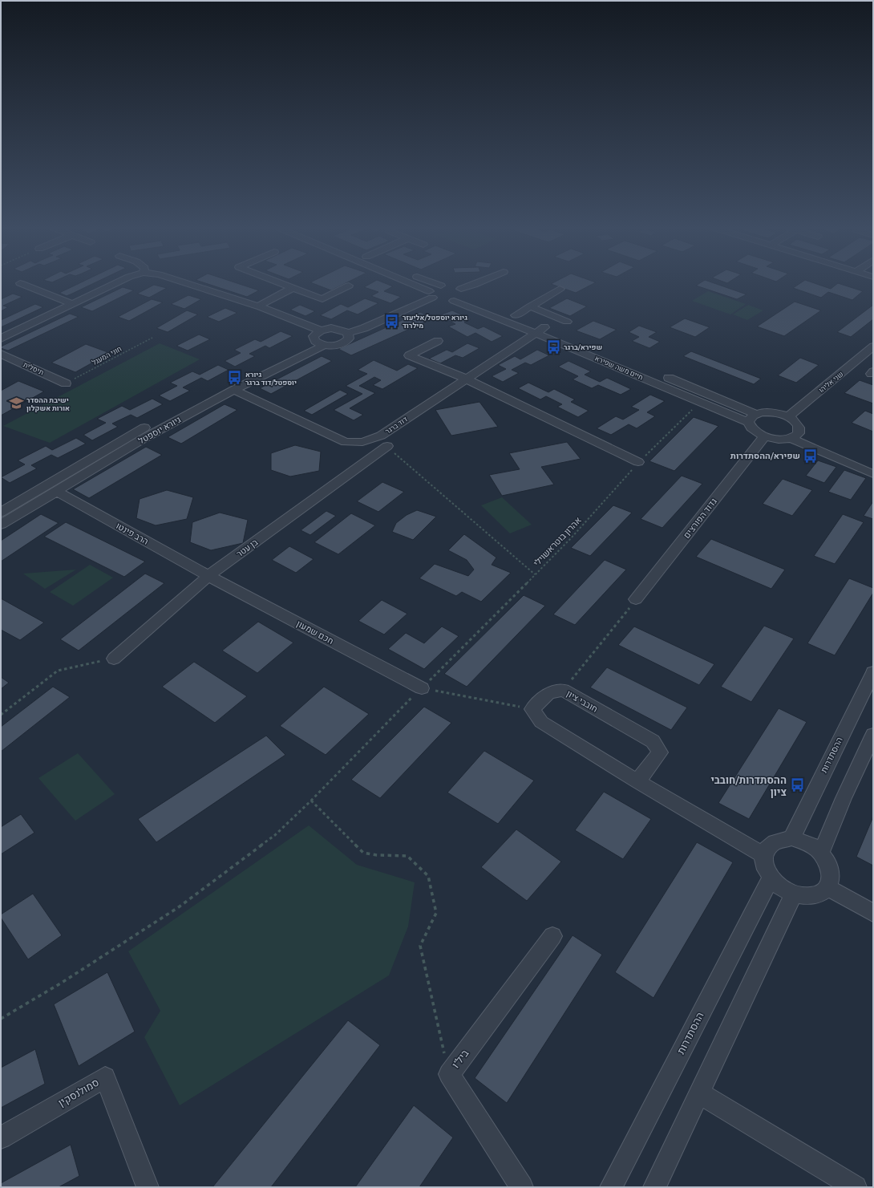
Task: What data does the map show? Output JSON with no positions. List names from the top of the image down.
{
  "streets": {
    "street": [
      "חיים משה שפירא",
      "תיסלית",
      "שני אליהו",
      "דוד ברגר",
      "גיורא יוספטל",
      "גדוד הפורצים",
      "הרב פינטו",
      "בן עטר",
      "חכם שמעון",
      "חובבי ציון",
      "ההסתדרות",
      "ביל\"ו",
      "סמולנסקין"
    ],
    "path": ["חוני המעגל", "אהרון בוטראשוילי"]
  },
  "crossings": [
    ["חוני המעגל", "תיסלית"],
    ["חיים משה שפירא", "דוד ברגר"],
    ["חיים משה שפירא", "אהרון בוטראשוילי"],
    ["דוד ברגר", "גיורא יוספטל"],
    ["גיורא יוספטל", "הרב פינטו"],
    ["הרב פינטו", "בן עטר"],
    ["הרב פינטו", "חכם שמעון"],
    ["אהרון בוטראשוילי", "חכם שמעון"],
    ["בן עטר", "חכם שמעון"]
  ],
  "places": {
    "bus stop": [
      "גיורא יוספטל/אליעזר מילרוד",
      "שפירא/ברגר",
      "גיורא יוספטל/דוד ברגר",
      "שפירא/ההסתדרות",
      "ההסתדרות/חובבי ציון"
    ],
    "school or university": ["ישיבת ההסדר אורות אשקלון"]
  }
}
